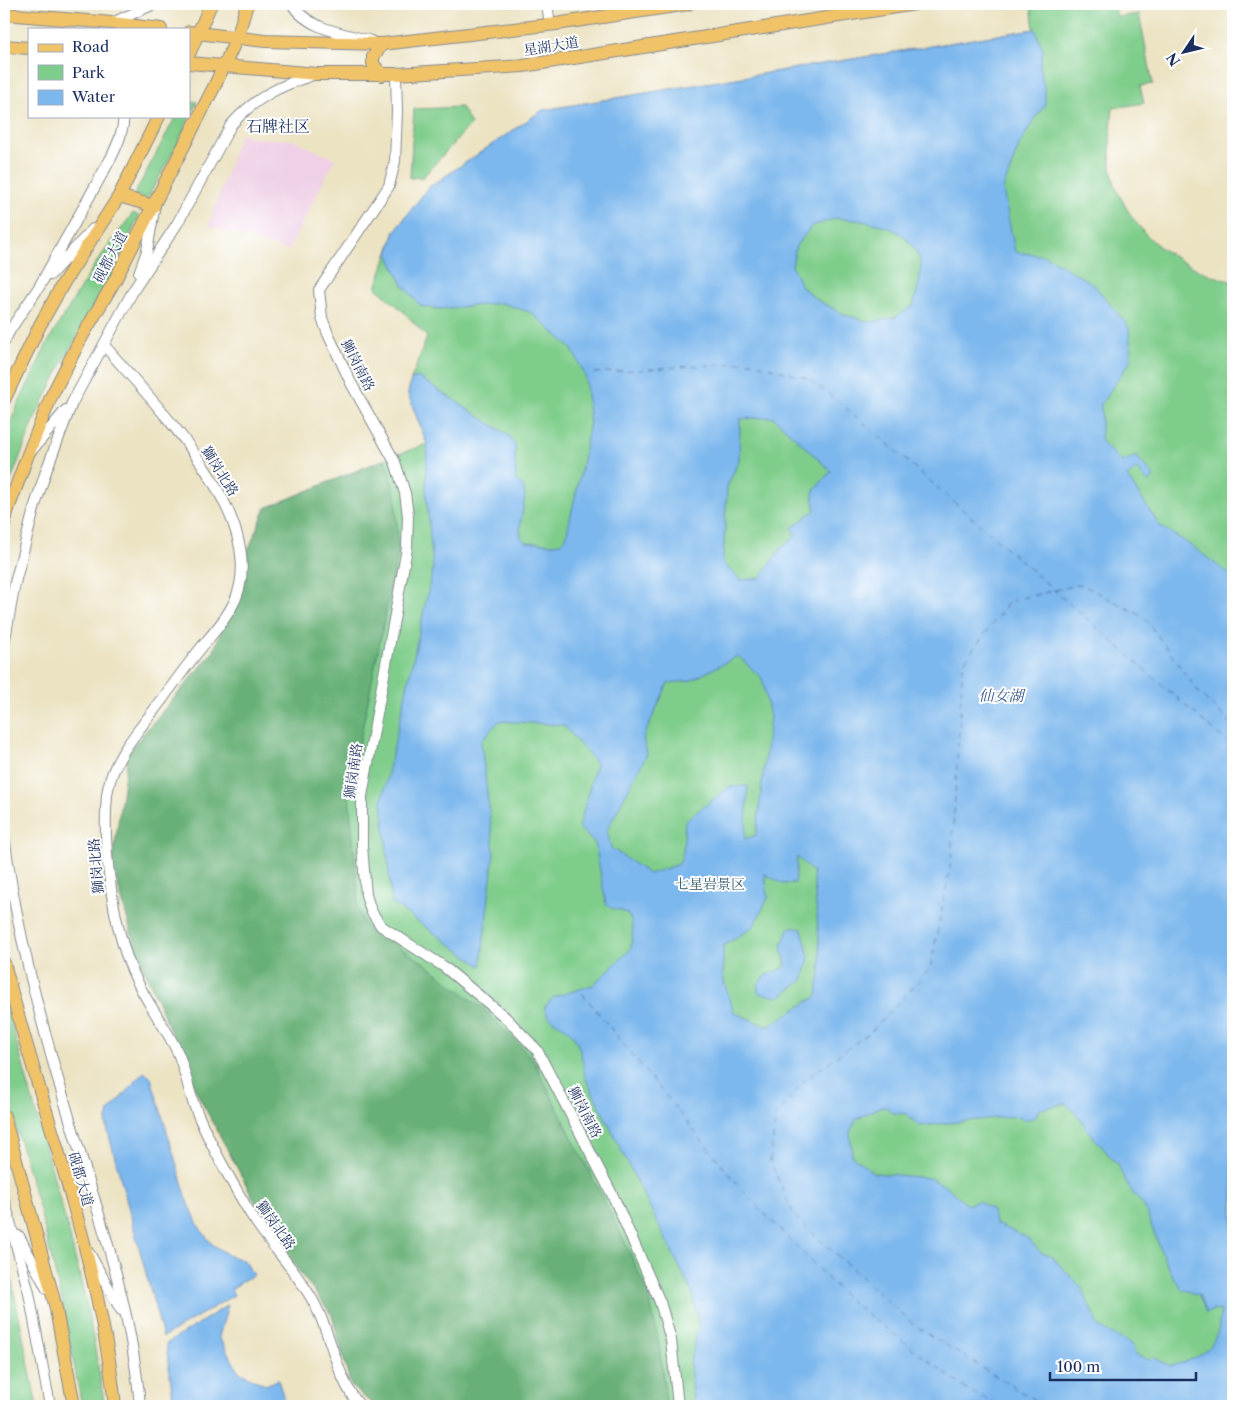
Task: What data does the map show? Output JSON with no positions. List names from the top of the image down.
{
  "streets": {
    "main road": ["星湖大道", "砚都大道"],
    "street": ["狮岗南路", "獅岗北路"]
  },
  "crossings": [
    ["星湖大道", "砚都大道"],
    ["星湖大道", "狮岗南路"]
  ],
  "districts": ["石牌社区"],
  "water": ["仙女湖"],
  "parks": ["七星岩景区"],
  "legend": ["Road", "Park", "Water"],
  "scale_bar": "100 m",
  "north": "bottom left"
}
